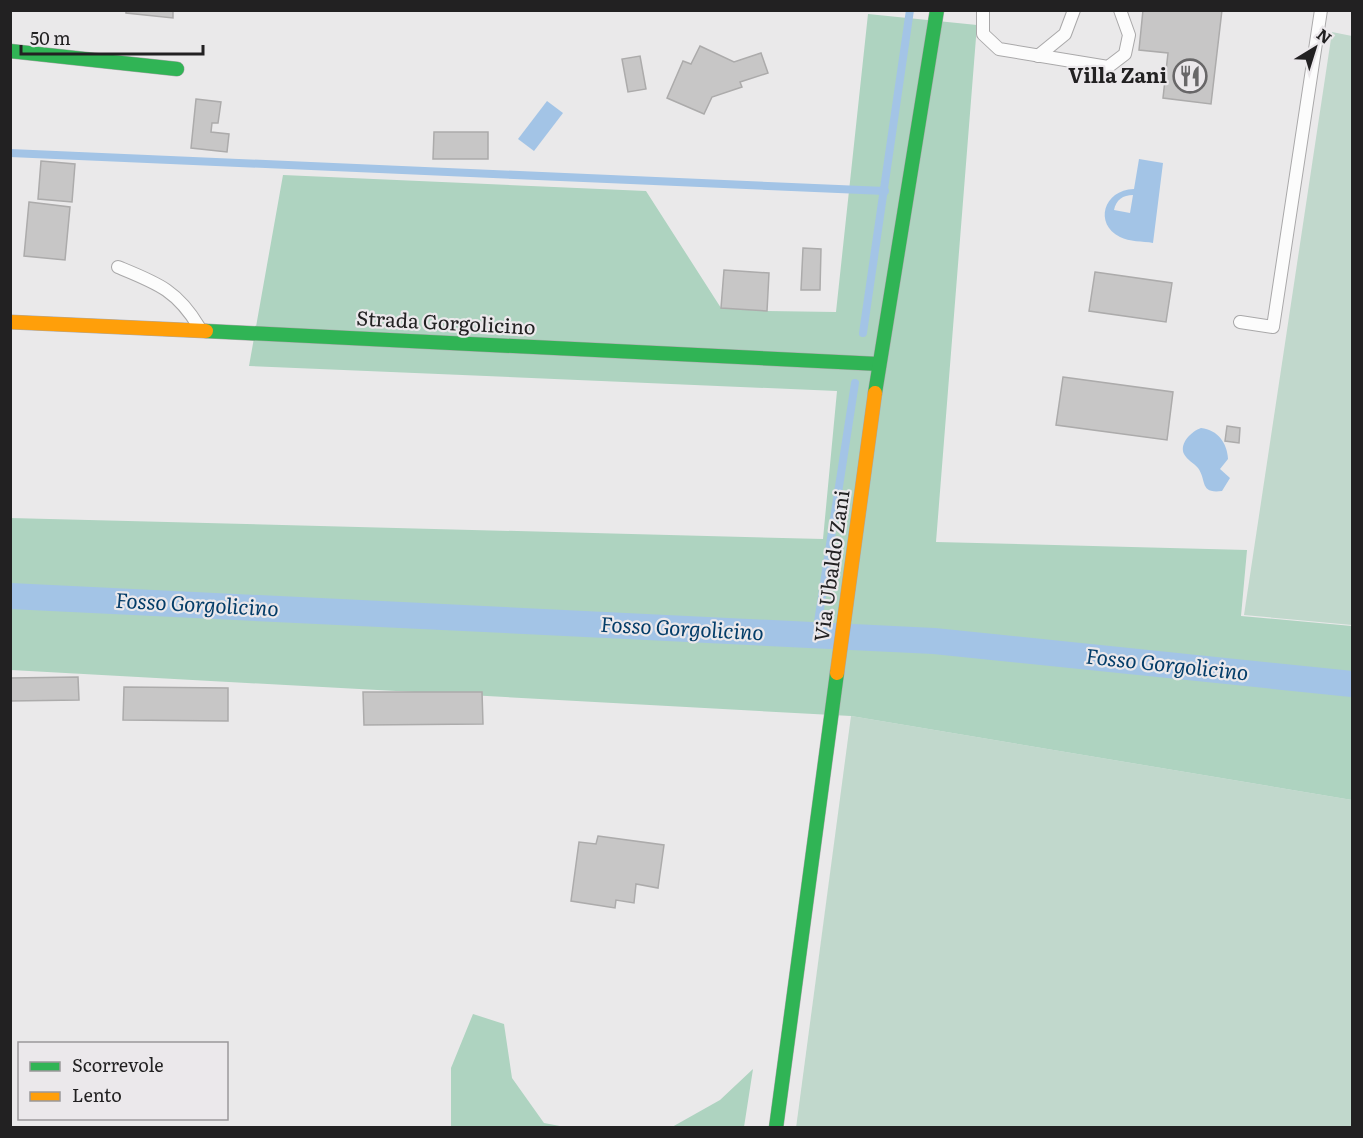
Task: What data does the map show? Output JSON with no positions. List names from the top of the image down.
{
  "streets": {
    "street": ["Strada Gorgolicino", "Via Ubaldo Zani"]
  },
  "crossings": [
    ["Strada Gorgolicino", "Via Ubaldo Zani"]
  ],
  "water": ["Fosso Gorgolicino"],
  "places": {
    "restaurant": ["Villa Zani"]
  },
  "legend": ["Scorrevole", "Lento"],
  "scale_bar": "50 m",
  "north": "top right"
}
